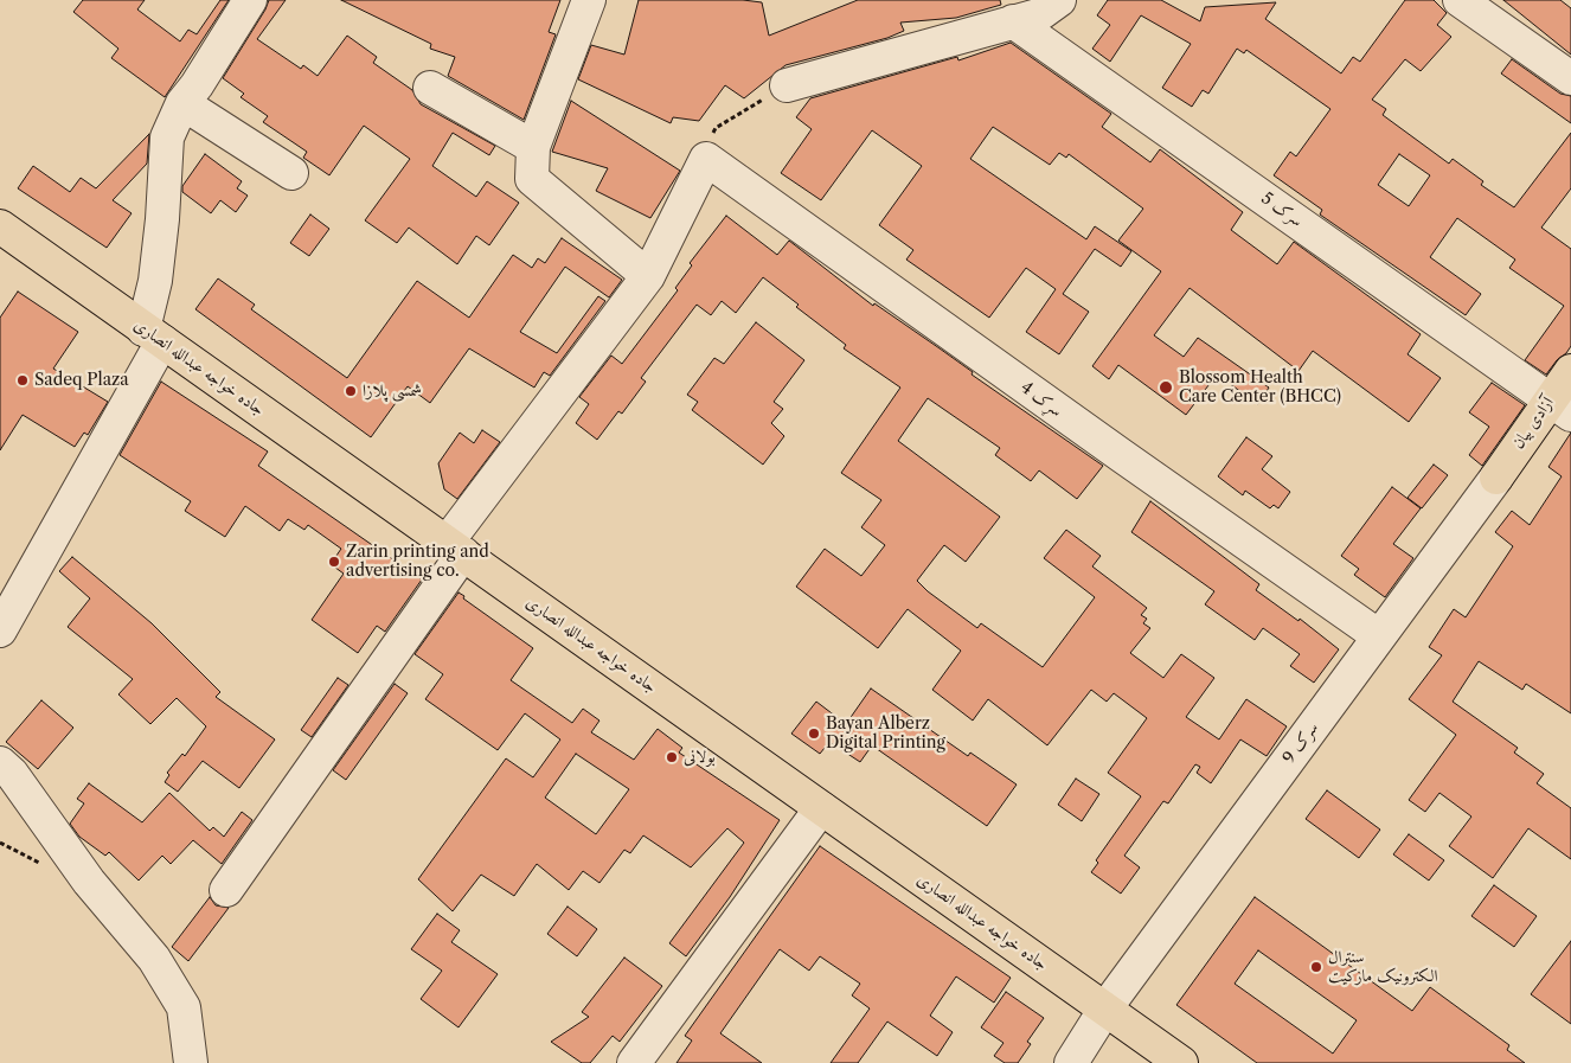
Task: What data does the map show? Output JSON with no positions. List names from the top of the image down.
{
  "streets": {
    "main road": ["جاده خواجه عبدالله انصاری", "آزادی بیان"],
    "street": ["سرک 5", "سړک 4", "سرک 9"]
  },
  "crossings": [
    ["سرک 5", "آزادی بیان"],
    ["جاده خواجه عبدالله انصاری", "سرک 9"],
    ["سړک 4", "سرک 9"],
    ["آزادی بیان", "سرک 9"]
  ],
  "places": [
    "Sadeq Plaza",
    "Blossom Health Care Center (BHCC)",
    "شمسی پلازا",
    "Zarin printing and advertising co.",
    "Bayan Alberz Digital Printing",
    "بولانی",
    "سنترال الکترونیک مارکیت"
  ]
}
